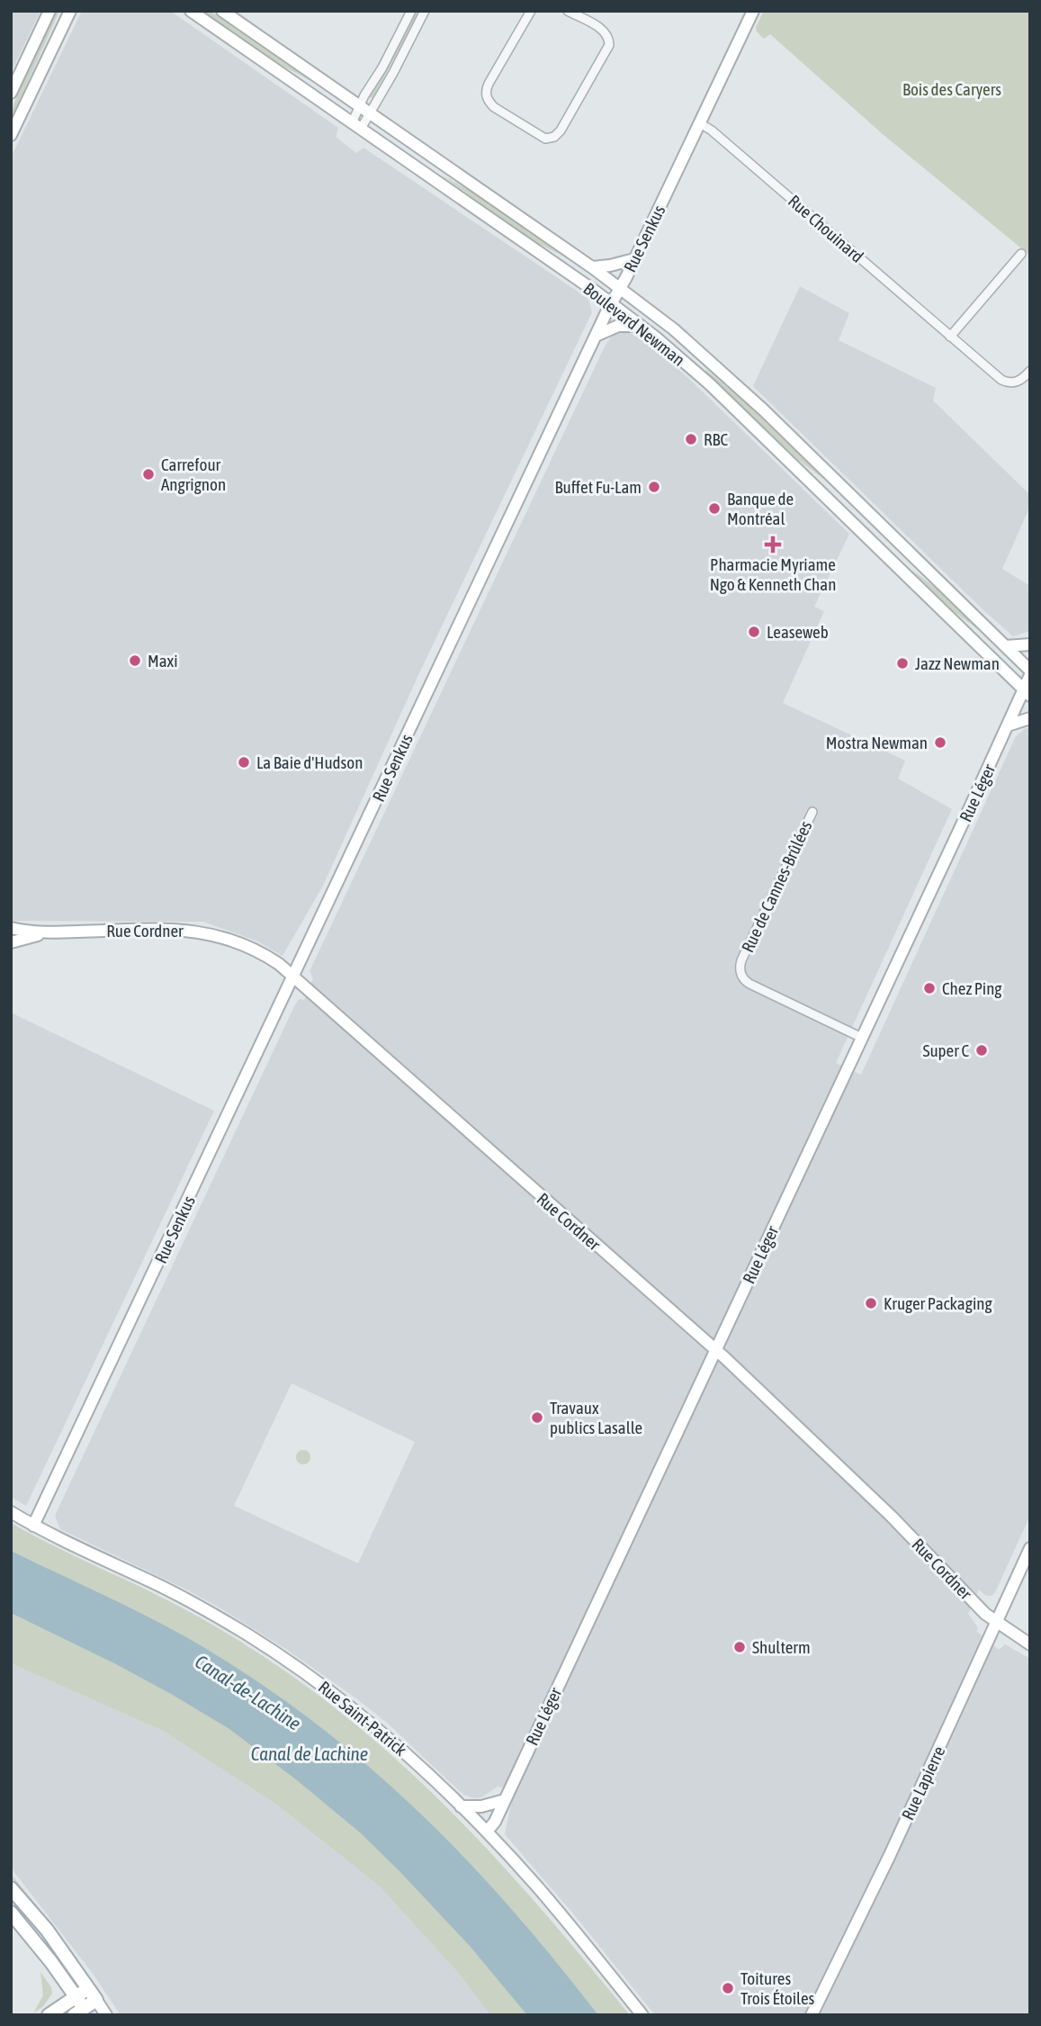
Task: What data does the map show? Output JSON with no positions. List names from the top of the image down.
{
  "streets": {
    "street": [
      "Rue Chouinard",
      "Rue Senkus",
      "Boulevard Newman",
      "Rue Léger",
      "Rue de Cannes-Brûlées",
      "Rue Cordner",
      "Rue Saint-Patrick",
      "Rue Lapierre"
    ]
  },
  "crossings": [
    ["Rue Chouinard", "Rue Senkus"],
    ["Rue Senkus", "Boulevard Newman"],
    ["Rue Senkus", "Rue Cordner"],
    ["Rue Senkus", "Rue Saint-Patrick"],
    ["Boulevard Newman", "Rue Léger"],
    ["Rue Léger", "Rue de Cannes-Brûlées"],
    ["Rue Léger", "Rue Cordner"],
    ["Rue Léger", "Rue Saint-Patrick"],
    ["Rue Cordner", "Rue Lapierre"]
  ],
  "water": ["Canal-de-Lachine", "Canal de Lachine"],
  "parks": ["Bois des Caryers"],
  "places": {
    "other": [
      "RBC",
      "Carrefour Angrignon",
      "Buffet Fu-Lam",
      "Banque de Montréal",
      "Leaseweb",
      "Maxi",
      "Jazz Newman",
      "Mostra Newman",
      "La Baie d'Hudson",
      "Chez Ping",
      "Super C",
      "Kruger Packaging",
      "Travaux publics Lasalle",
      "Shulterm",
      "Toitures Trois Étoiles"
    ],
    "health": ["Pharmacie Myriame Ngo & Kenneth Chan"]
  }
}
